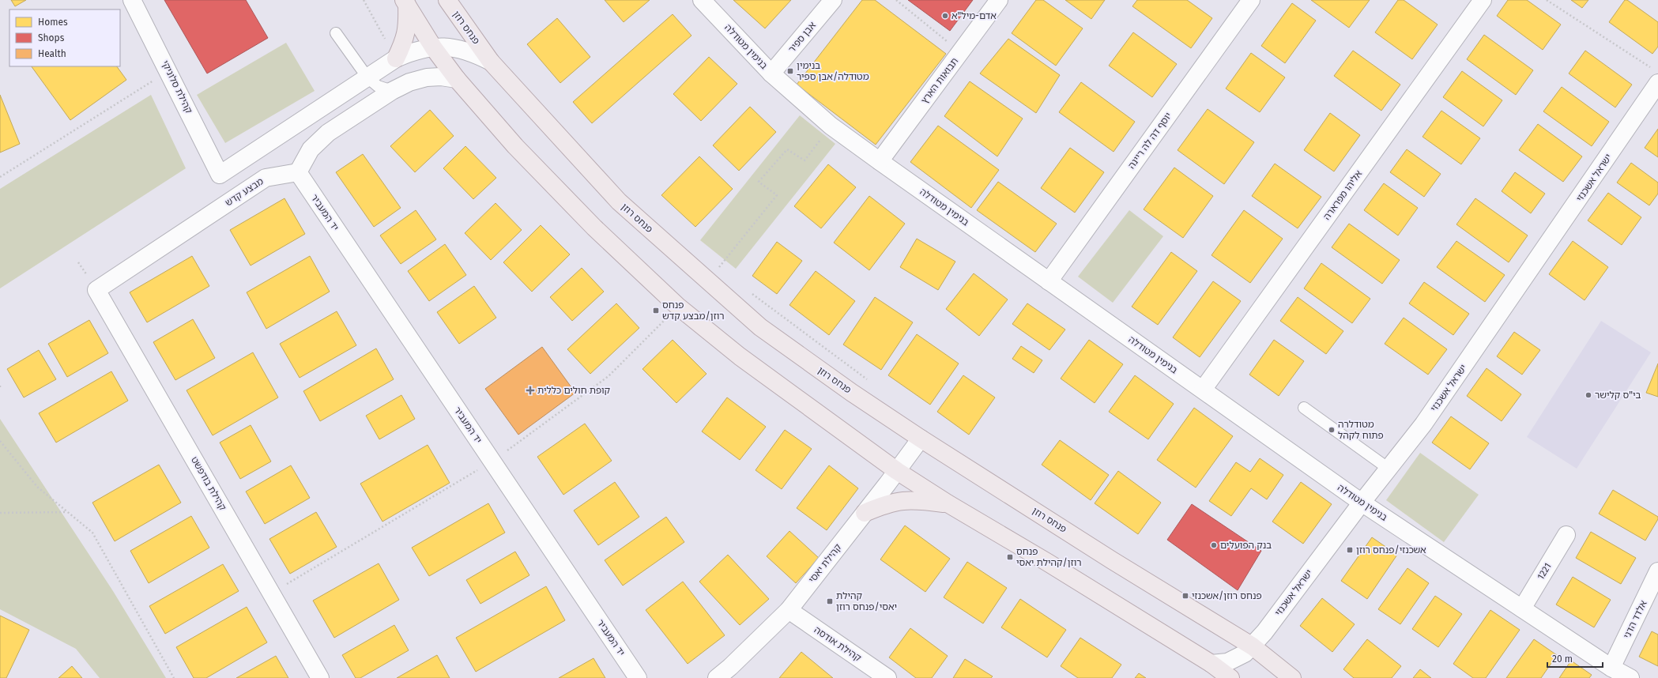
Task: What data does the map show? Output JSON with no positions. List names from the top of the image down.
{
  "streets": {
    "main road": ["פנחס רוזן"],
    "street": [
      "אבן ספיר",
      "בנימין מטודלה",
      "תבואות הארץ",
      "קהילת סלוניקי",
      "יוסף דה לה ריינה",
      "ישראל אשכנזי",
      "מבצע קדש",
      "אליהו מפרארה",
      "יד המעביר",
      "קהילת בודפשט",
      "קהילת יאסי",
      "1221",
      "אלדד הדני",
      "קהילת אודסה"
    ]
  },
  "crossings": [
    ["פנחס רוזן", "ישראל אשכנזי"],
    ["פנחס רוזן", "קהילת יאסי"],
    ["אבן ספיר", "בנימין מטודלה"],
    ["בנימין מטודלה", "תבואות הארץ"],
    ["בנימין מטודלה", "יוסף דה לה ריינה"],
    ["בנימין מטודלה", "ישראל אשכנזי"],
    ["בנימין מטודלה", "אליהו מפרארה"],
    ["בנימין מטודלה", "1221"],
    ["בנימין מטודלה", "אלדד הדני"],
    ["מבצע קדש", "יד המעביר"],
    ["מבצע קדש", "קהילת בודפשט"],
    ["קהילת יאסי", "קהילת אודסה"]
  ],
  "places": {
    "other": [
      "אדם-מיל\"א",
      "בי\"ס קלישר",
      "מטודלרה פתוח לקהל",
      "בנק הפועלים"
    ],
    "transit": [
      "בנימין מטודלה/אבן ספיר",
      "פנחס רוזן/מבצע קדש",
      "אשכנזי/פנחס רוזן",
      "פנחס רוזן/קהילת יאסי",
      "פנחס רוזן/אשכנזי",
      "קהילת יאסי/פנחס רוזן"
    ],
    "health": ["קופת חולים כללית"]
  },
  "legend": ["Homes", "Shops", "Health"],
  "scale_bar": "20 m"
}
